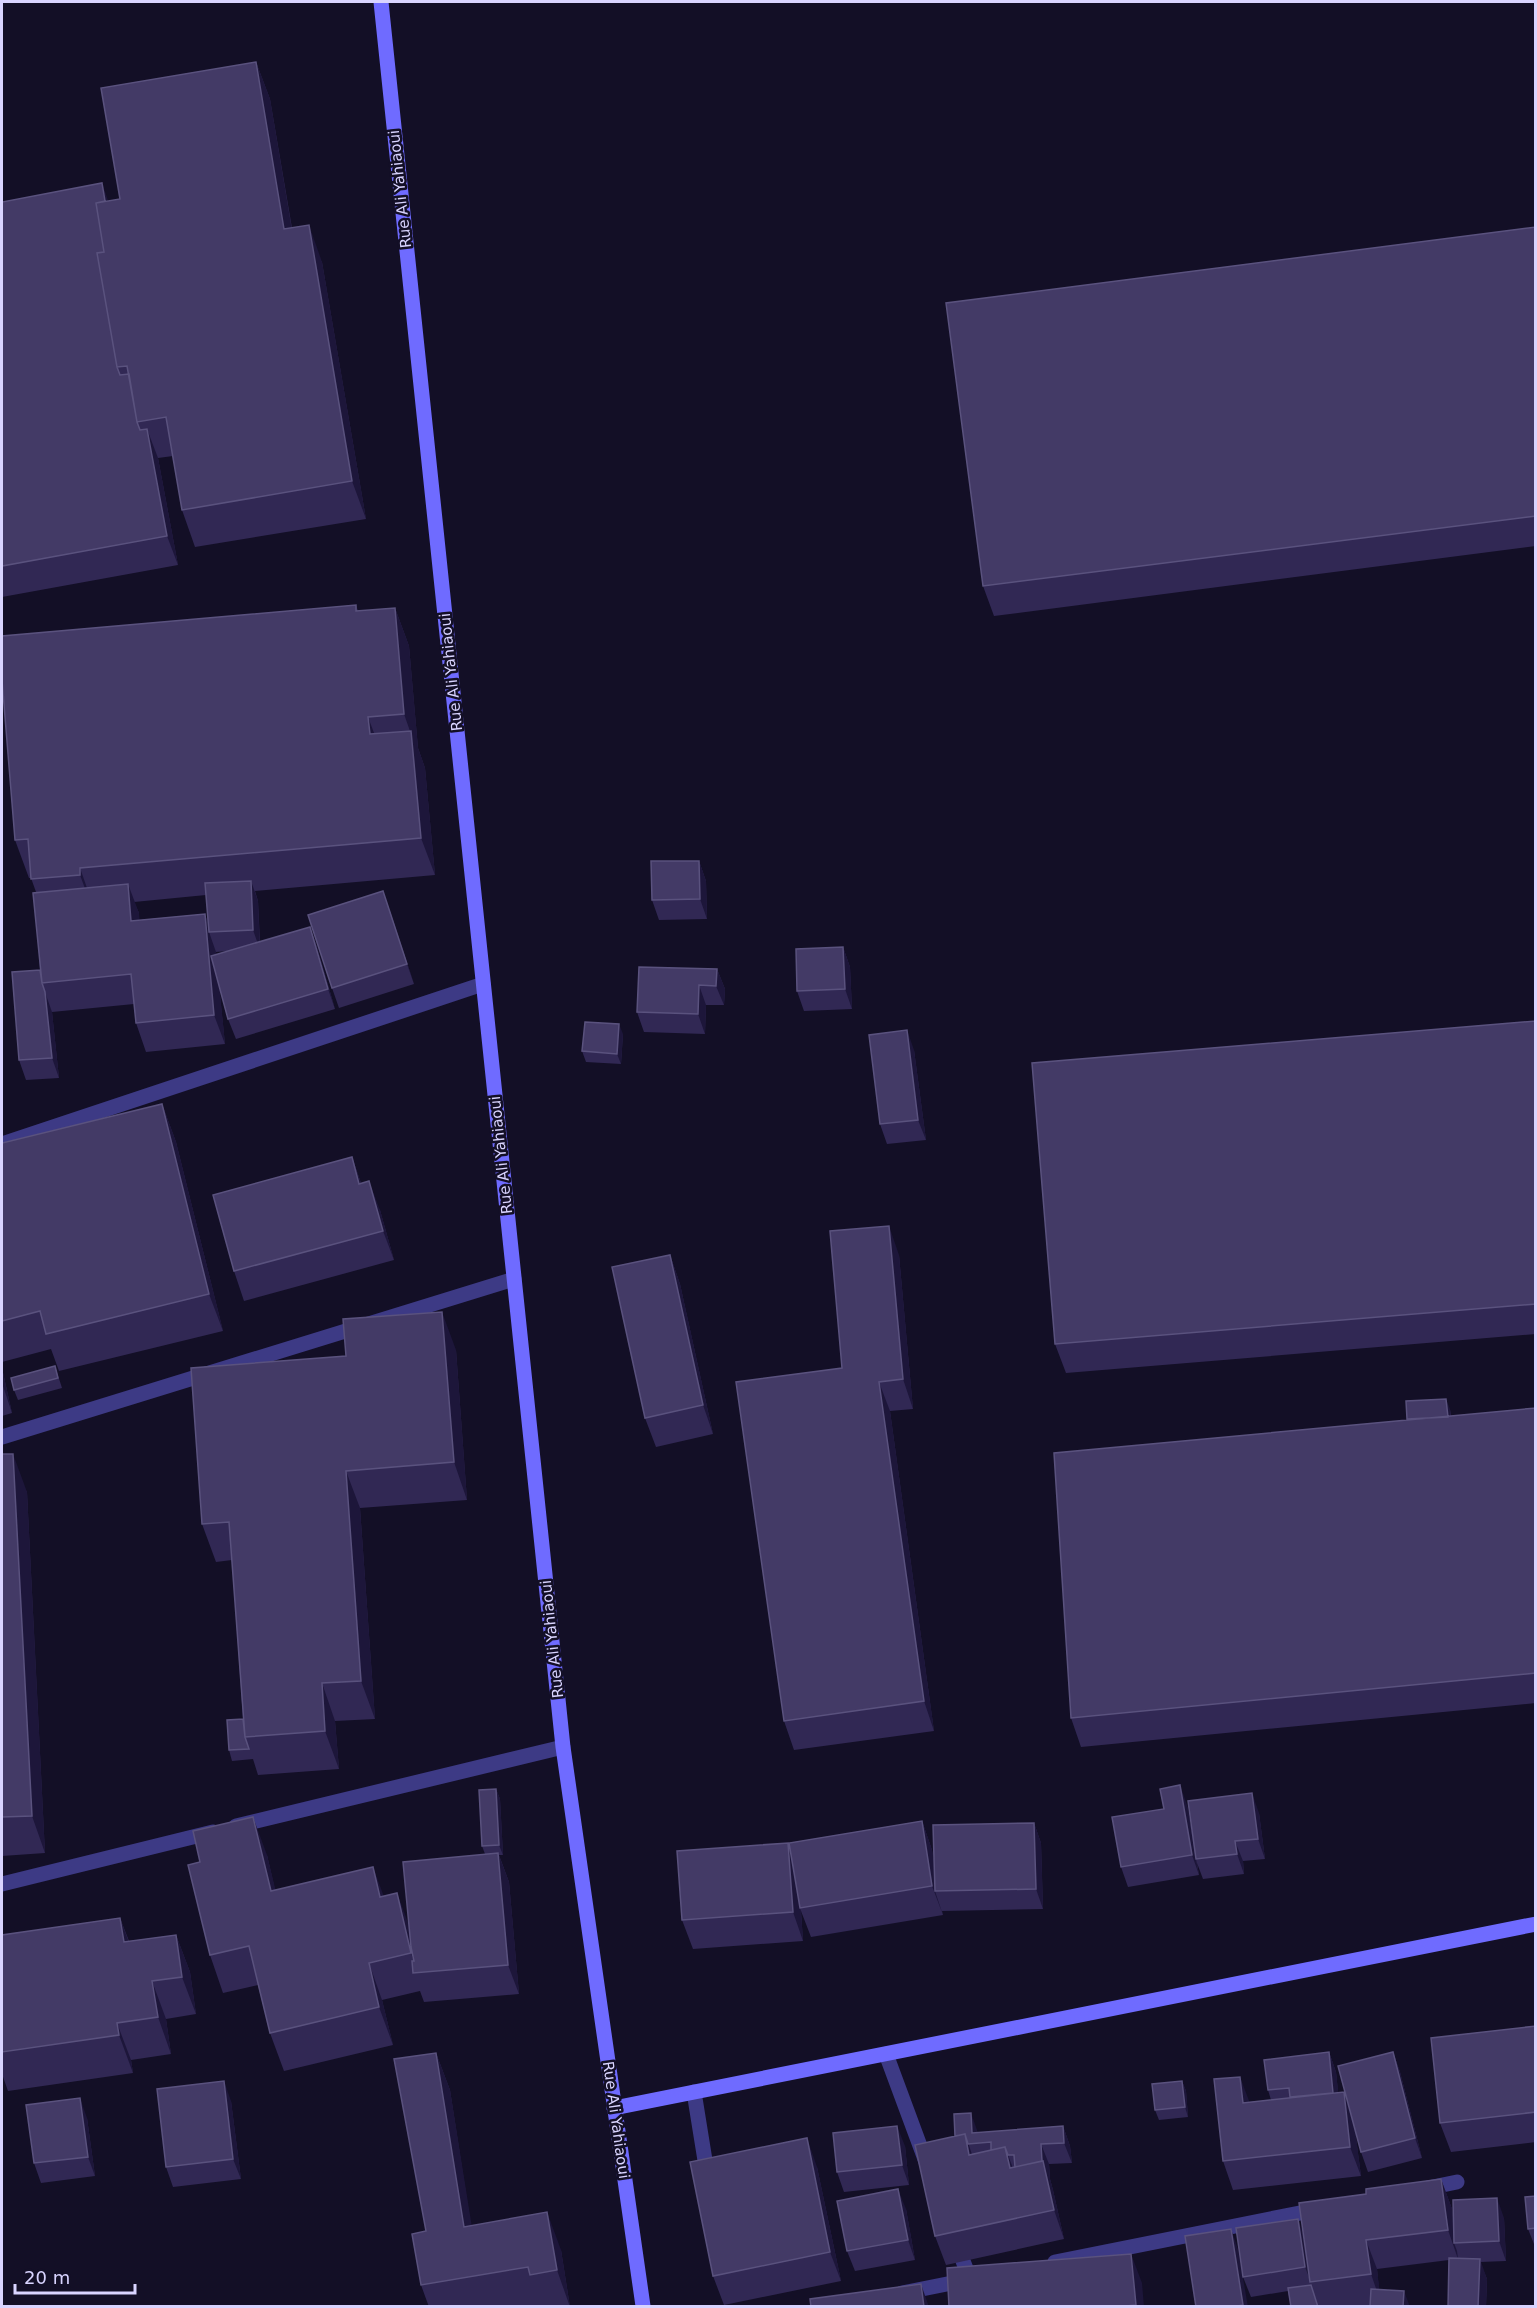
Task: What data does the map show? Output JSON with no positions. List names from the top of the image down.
{
  "streets": {
    "main road": ["Rue Ali Yahiaoui"]
  },
  "scale_bar": "20 m"
}
